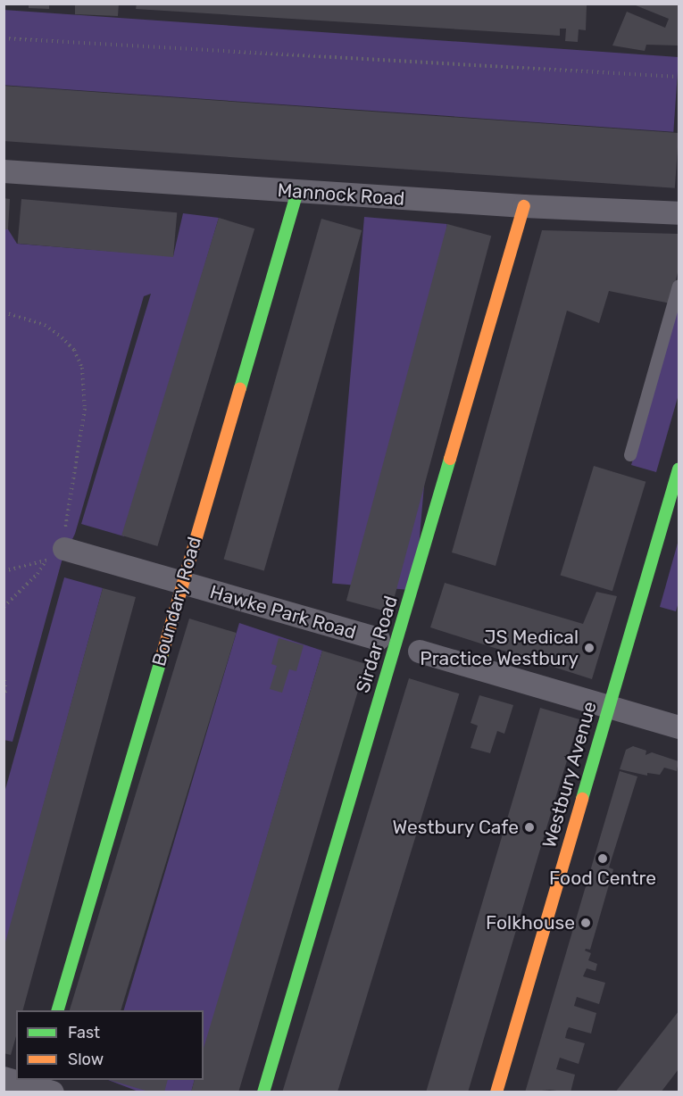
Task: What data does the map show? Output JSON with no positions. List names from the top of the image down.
{
  "streets": {
    "street": [
      "Mannock Road",
      "Boundary Road",
      "Hawke Park Road",
      "Sirdar Road",
      "Westbury Avenue"
    ]
  },
  "crossings": [
    ["Mannock Road", "Boundary Road"],
    ["Mannock Road", "Sirdar Road"],
    ["Boundary Road", "Hawke Park Road"]
  ],
  "places": [
    "JS Medical Practice Westbury",
    "Westbury Cafe",
    "Food Centre",
    "Folkhouse"
  ],
  "legend": ["Fast", "Slow"]
}
